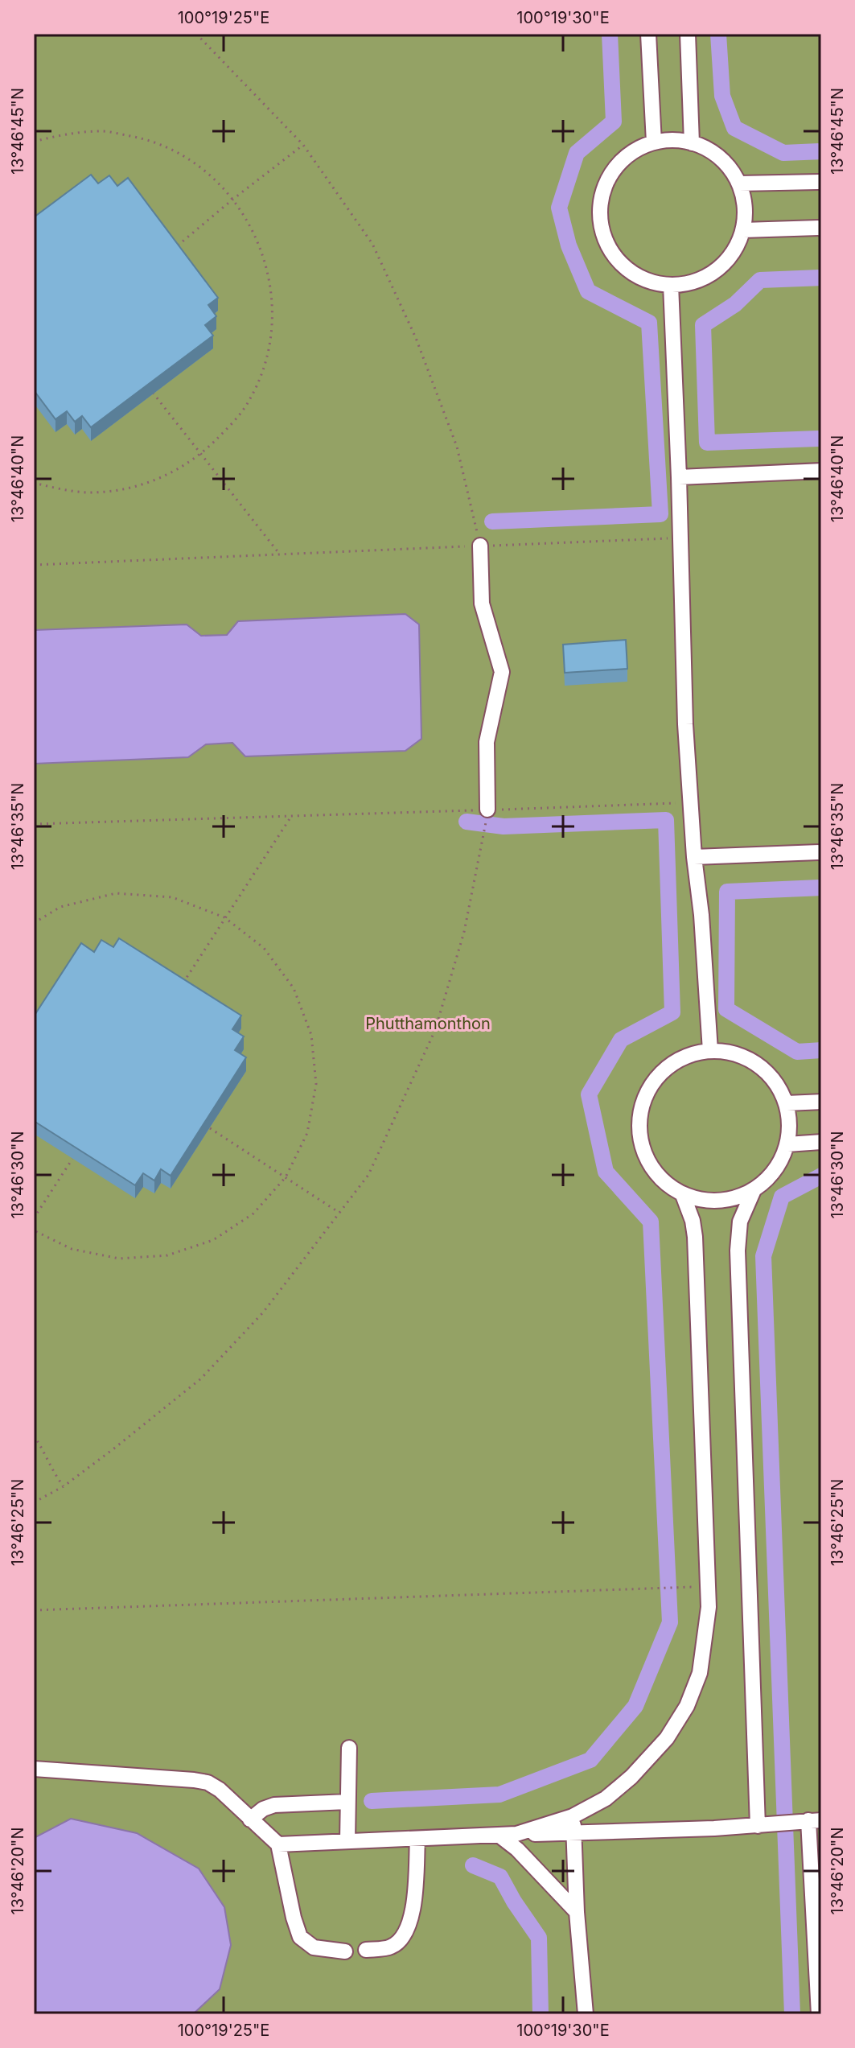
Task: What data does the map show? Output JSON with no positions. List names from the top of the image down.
{
  "parks": ["Phutthamonthon"],
  "coordinates": [
    "100°19'25\"E",
    "100°19'30\"E",
    "13°46'45\"N",
    "13°46'40\"N",
    "13°46'35\"N",
    "13°46'30\"N",
    "13°46'25\"N",
    "13°46'20\"N"
  ]
}
